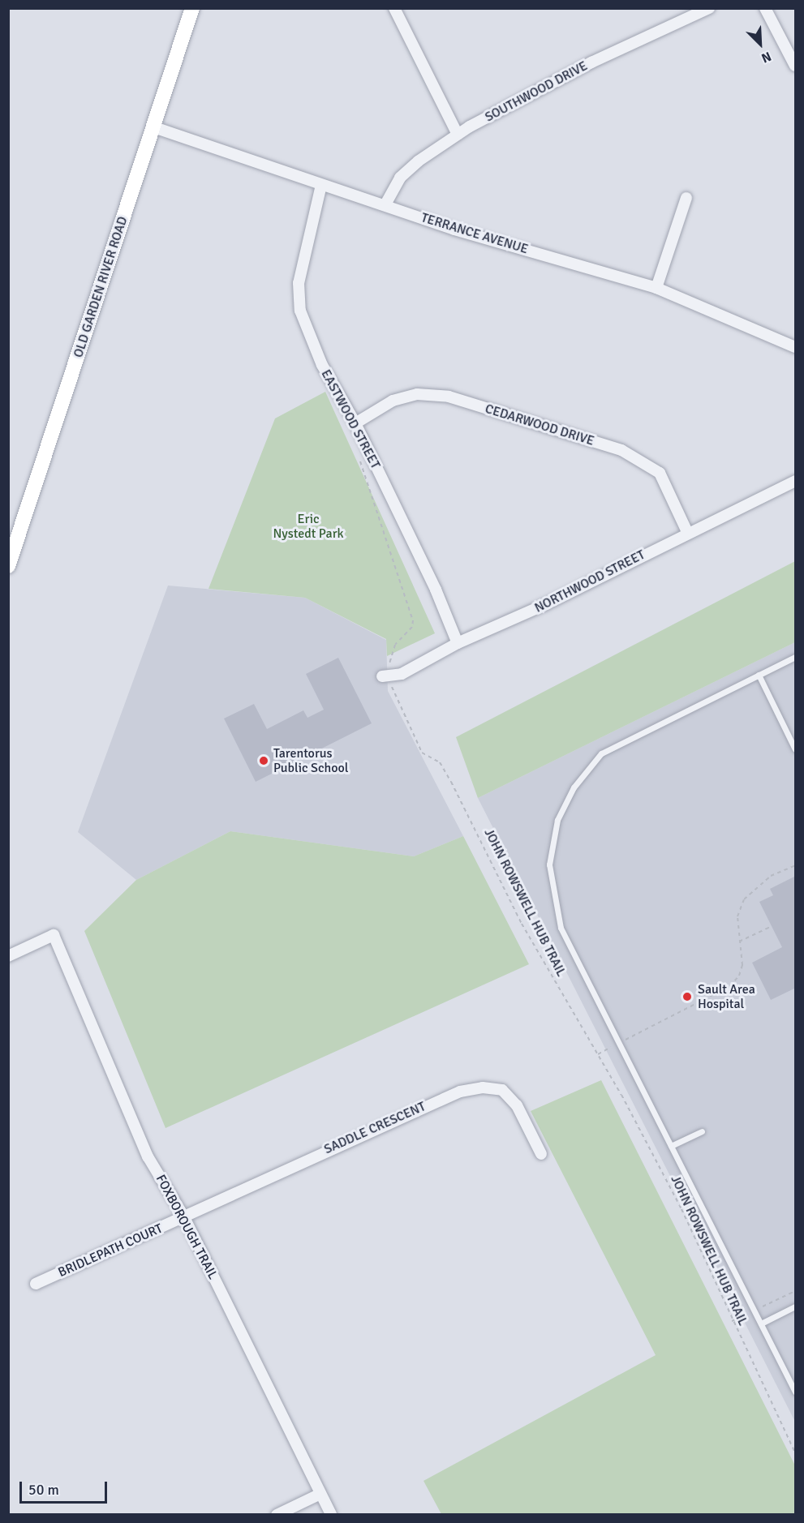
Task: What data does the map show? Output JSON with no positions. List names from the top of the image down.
{
  "streets": {
    "main road": ["OLD GARDEN RIVER ROAD"],
    "street": [
      "SOUTHWOOD DRIVE",
      "TERRANCE AVENUE",
      "EASTWOOD STREET",
      "CEDARWOOD DRIVE",
      "NORTHWOOD STREET",
      "SADDLE CRESCENT",
      "FOXBOROUGH TRAIL",
      "BRIDLEPATH COURT"
    ],
    "path": ["JOHN ROWSWELL HUB TRAIL"]
  },
  "crossings": [
    ["SOUTHWOOD DRIVE", "TERRANCE AVENUE"],
    ["TERRANCE AVENUE", "OLD GARDEN RIVER ROAD"],
    ["TERRANCE AVENUE", "EASTWOOD STREET"],
    ["EASTWOOD STREET", "CEDARWOOD DRIVE"],
    ["EASTWOOD STREET", "NORTHWOOD STREET"],
    ["CEDARWOOD DRIVE", "NORTHWOOD STREET"],
    ["NORTHWOOD STREET", "JOHN ROWSWELL HUB TRAIL"],
    ["SADDLE CRESCENT", "FOXBOROUGH TRAIL"],
    ["SADDLE CRESCENT", "BRIDLEPATH COURT"],
    ["FOXBOROUGH TRAIL", "BRIDLEPATH COURT"]
  ],
  "parks": ["Eric Nystedt Park"],
  "places": ["Tarentorus Public School", "Sault Area Hospital"],
  "scale_bar": "50 m",
  "north": "bottom right"
}
